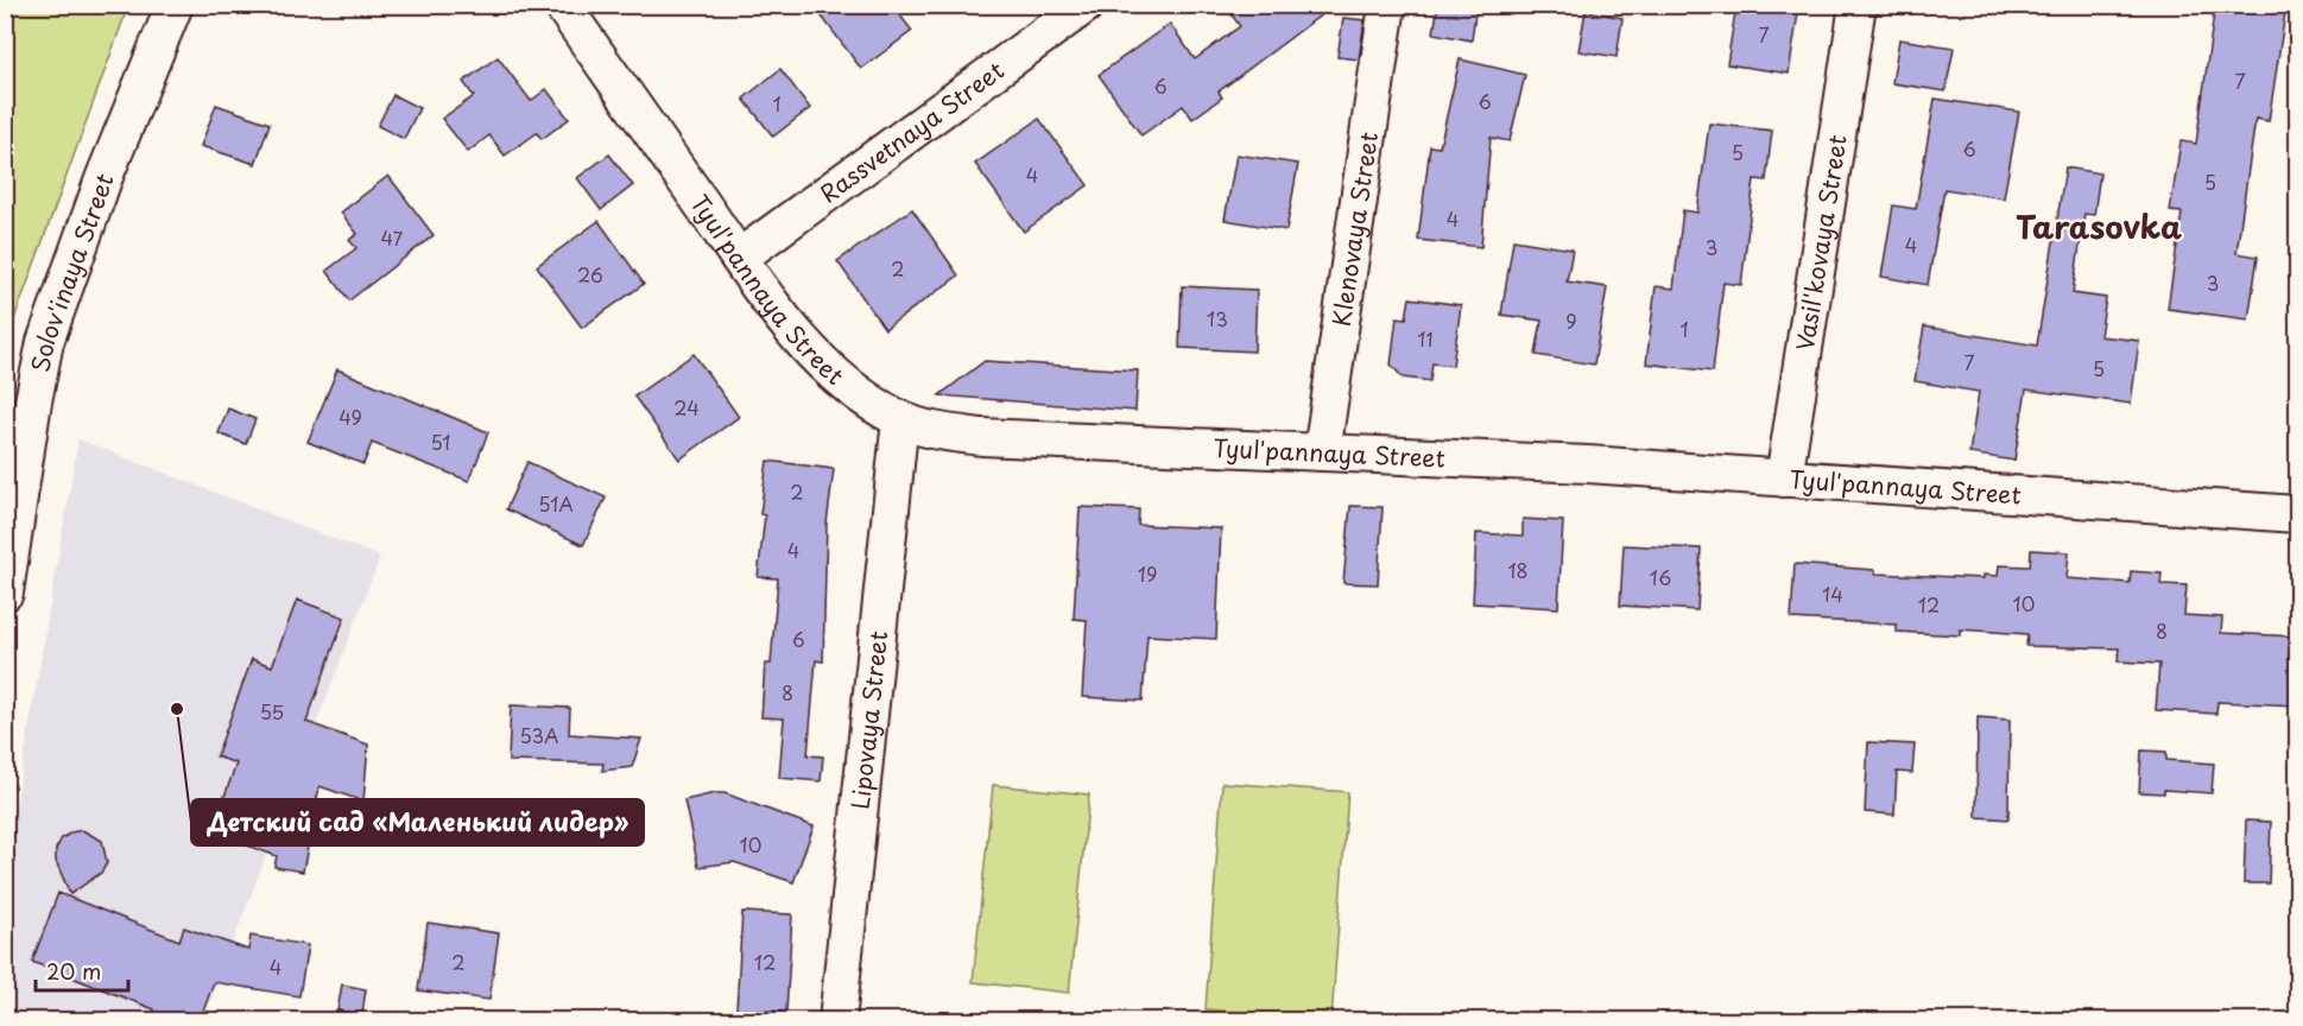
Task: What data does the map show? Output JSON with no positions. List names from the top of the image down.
{
  "streets": {
    "street": [
      "Rassvetnaya Street",
      "Klenovaya Street",
      "Vasil'kovaya Street",
      "Solov'inaya Street",
      "Tyul'pannaya Street",
      "Lipovaya Street"
    ]
  },
  "crossings": [
    ["Rassvetnaya Street", "Tyul'pannaya Street"],
    ["Klenovaya Street", "Tyul'pannaya Street"],
    ["Vasil'kovaya Street", "Tyul'pannaya Street"],
    ["Tyul'pannaya Street", "Lipovaya Street"]
  ],
  "districts": ["Tarasovka"],
  "places": ["Детский сад «Маленький лидер»"],
  "house_numbers": [
    "7",
    "7",
    "6",
    "6",
    "1",
    "6",
    "5",
    "4",
    "5",
    "4",
    "47",
    "4",
    "3",
    "2",
    "26",
    "3",
    "13",
    "9",
    "1",
    "11",
    "7",
    "5",
    "24",
    "49",
    "51",
    "2",
    "51А",
    "4",
    "18",
    "19",
    "16",
    "14",
    "10",
    "12",
    "8",
    "6",
    "8",
    "55",
    "53А",
    "10",
    "2",
    "12",
    "4"
  ],
  "scale_bar": "20 m"
}
